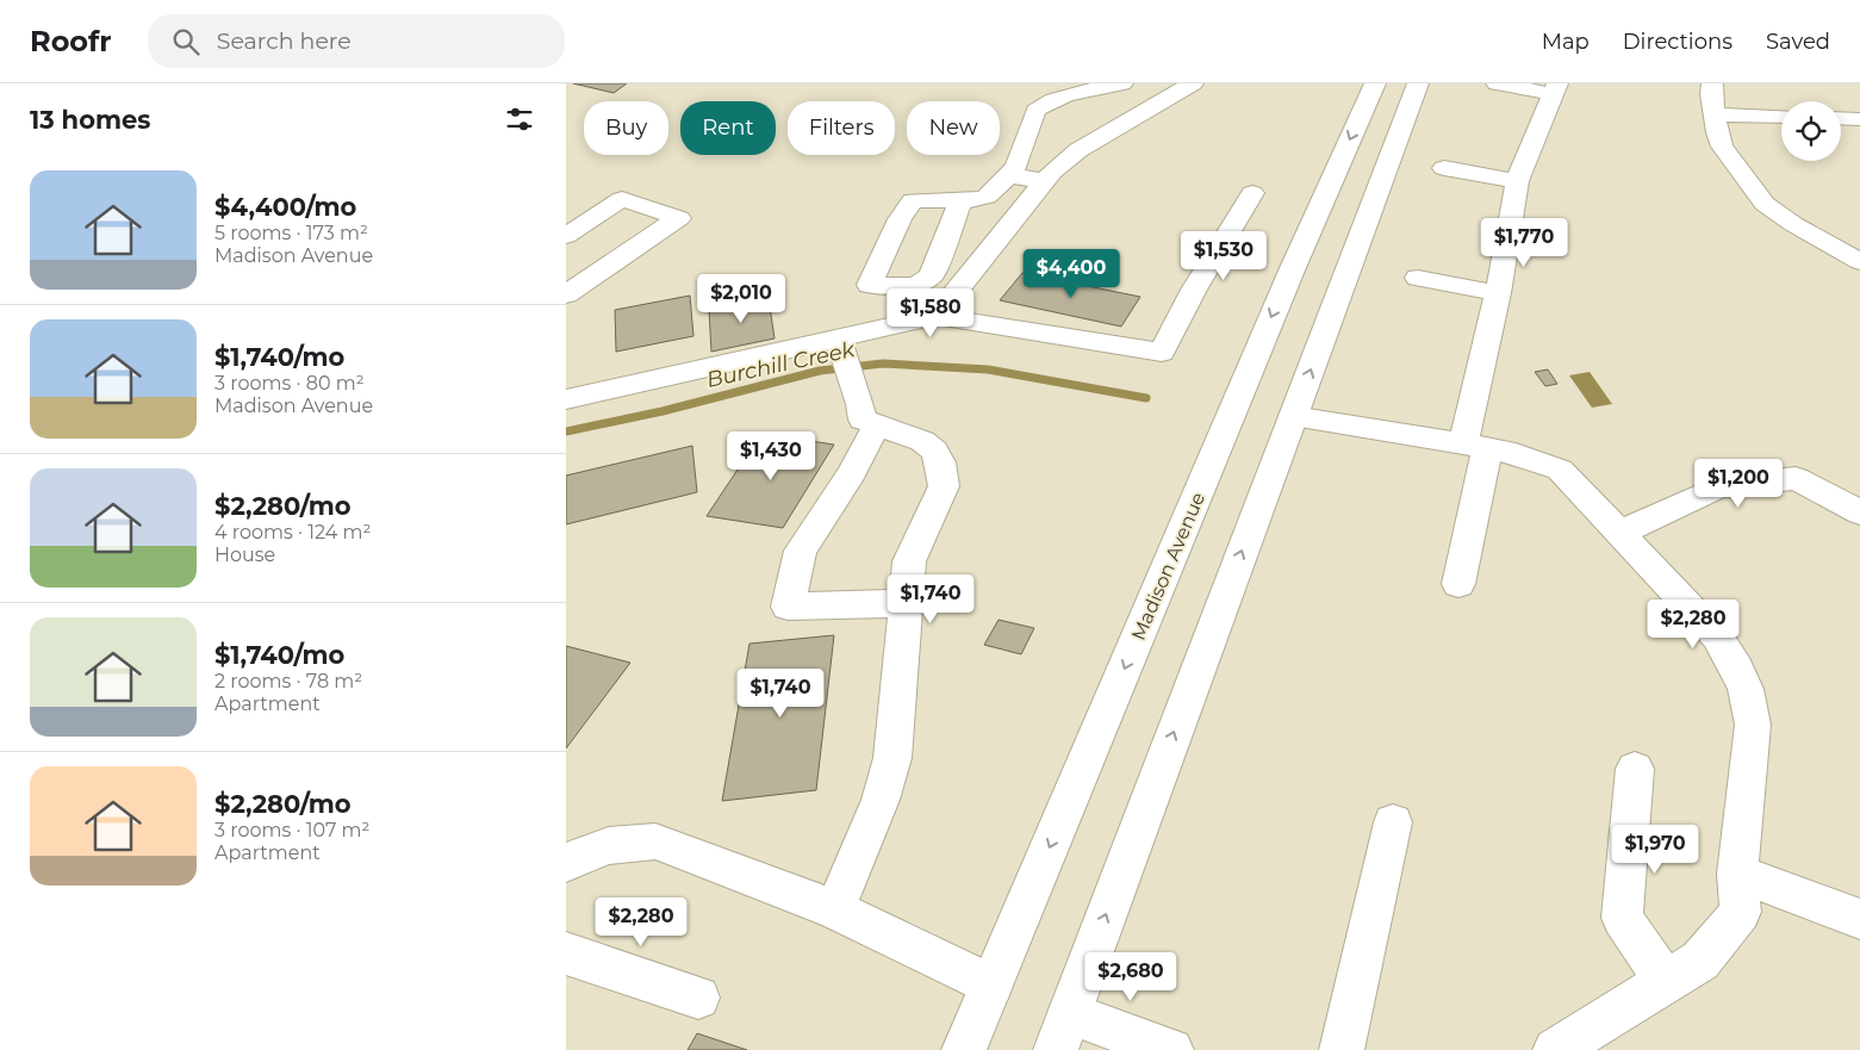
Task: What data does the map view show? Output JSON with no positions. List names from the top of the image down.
{
  "streets": {
    "street": ["Madison Avenue"]
  },
  "water": ["Burchill Creek"],
  "page": {
    "header": "Roofr",
    "search": "Search here",
    "nav": ["Map", "Directions", "Saved"],
    "heading": "13 homes",
    "chip": [
      "Buy",
      "Rent",
      "Filters",
      "New"
    ],
    "list": [
      {
        "name": "$4,400/mo",
        "note": "5 rooms · 173 m² · Madison Avenue"
      },
      {
        "name": "$1,740/mo",
        "note": "3 rooms · 80 m² · Madison Avenue"
      },
      {
        "name": "$2,280/mo",
        "note": "4 rooms · 124 m² · House"
      },
      {
        "name": "$1,740/mo",
        "note": "2 rooms · 78 m² · Apartment"
      },
      {
        "name": "$2,280/mo",
        "note": "3 rooms · 107 m² · Apartment"
      }
    ],
    "price": [
      "$1,770",
      "$1,530",
      "$4,400",
      "$2,010",
      "$1,580",
      "$1,430",
      "$1,200",
      "$1,740",
      "$2,280",
      "$1,740",
      "$1,970",
      "$2,280",
      "$2,680"
    ]
  }
}
